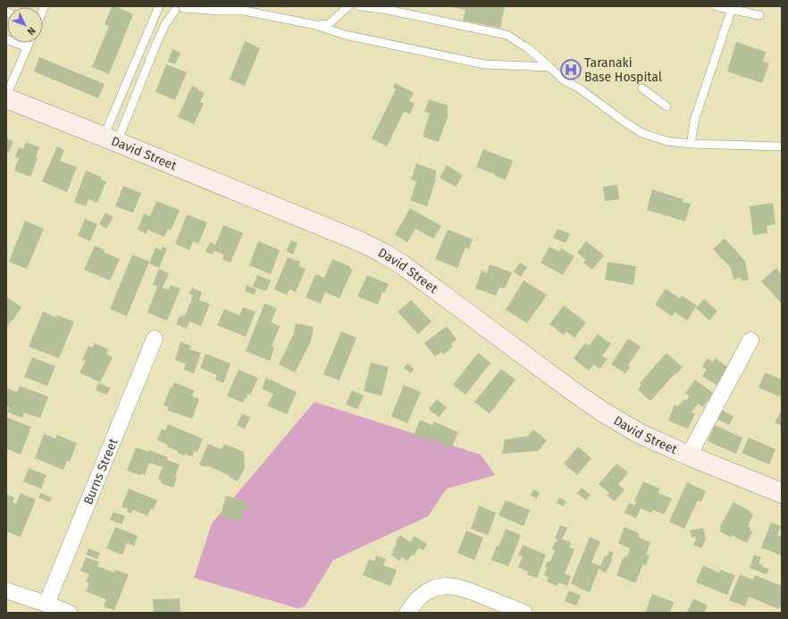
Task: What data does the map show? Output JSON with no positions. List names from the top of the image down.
{
  "streets": {
    "street": ["David Street", "Burns Street"]
  },
  "places": {
    "hospital": ["Taranaki Base Hospital"]
  },
  "north": "bottom right"
}
